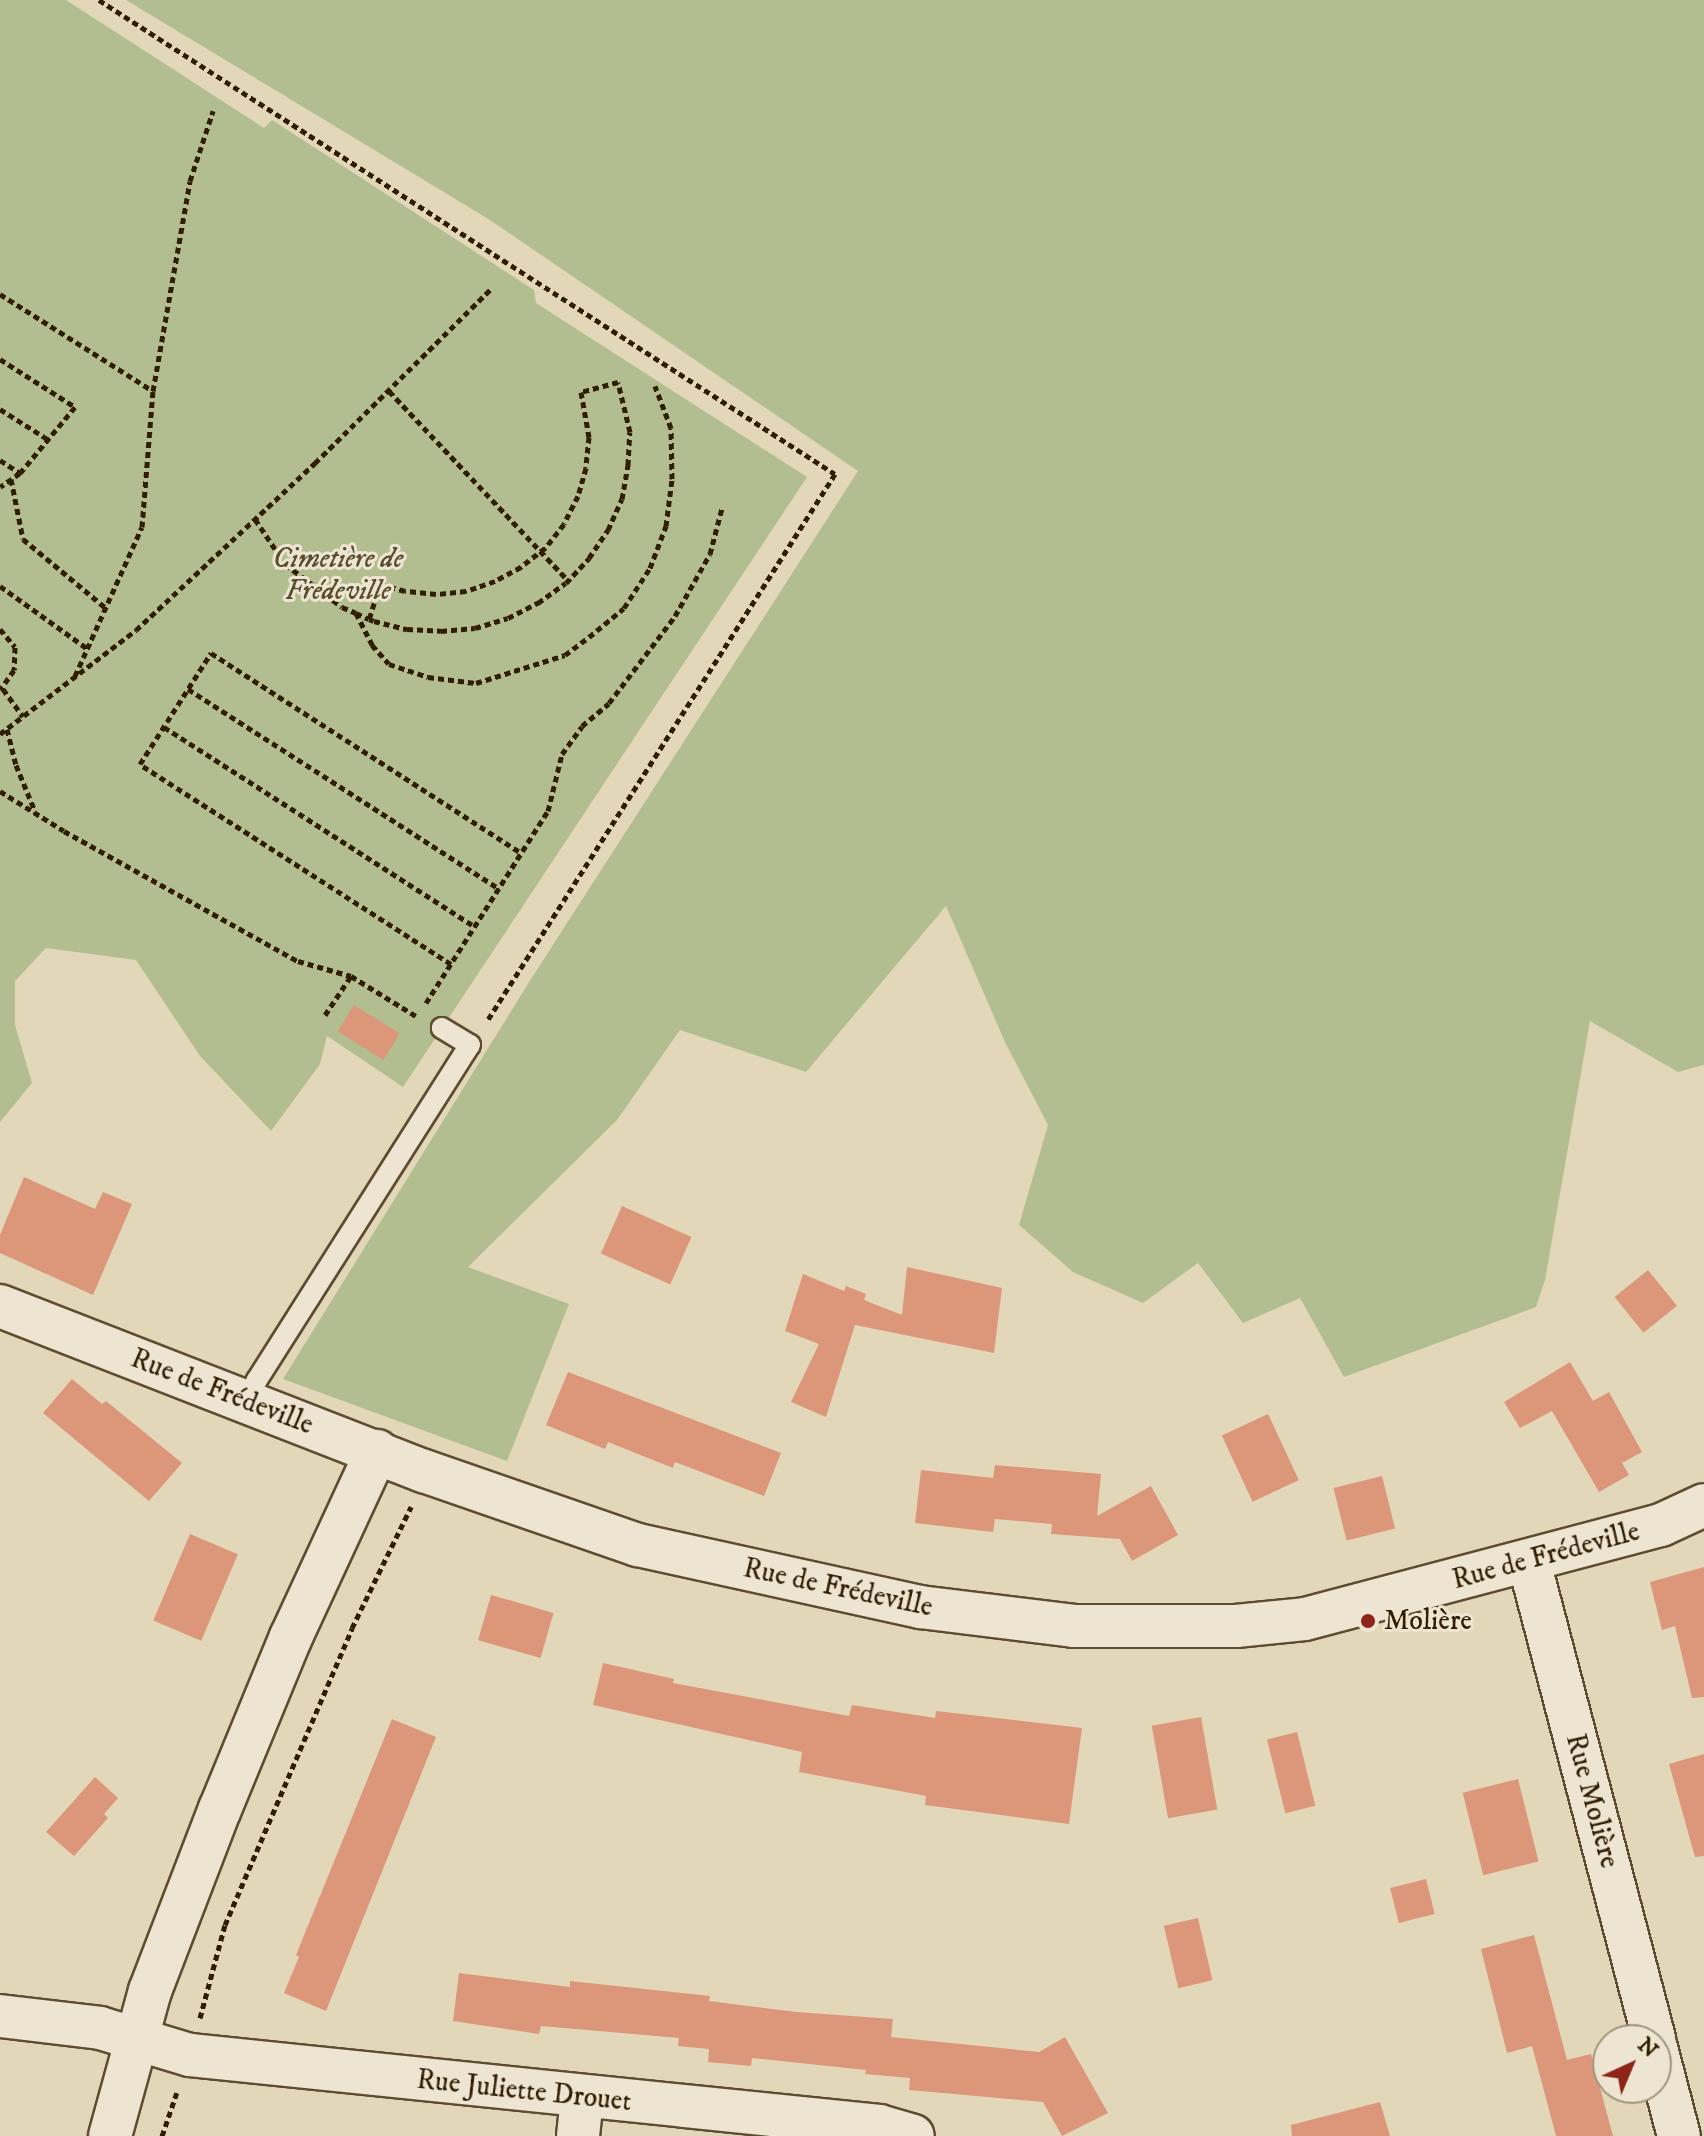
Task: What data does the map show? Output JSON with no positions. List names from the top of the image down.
{
  "streets": {
    "street": ["Rue de Frédeville", "Rue Molière", "Rue Juliette Drouet"]
  },
  "crossings": [
    ["Rue de Frédeville", "Rue Molière"]
  ],
  "parks": ["Cimetière de Frédeville"],
  "places": ["Molière"],
  "north": "top right"
}
